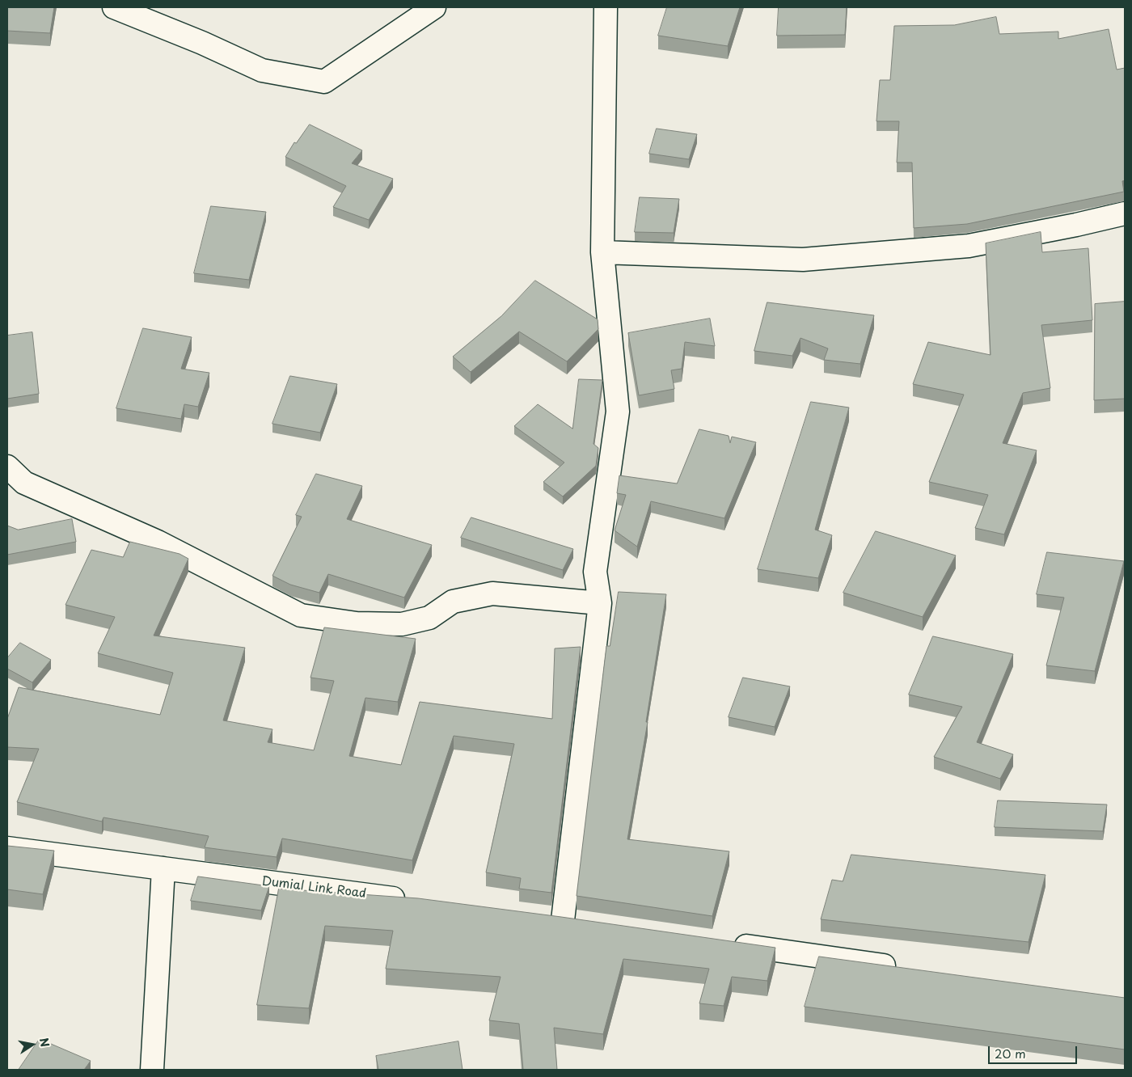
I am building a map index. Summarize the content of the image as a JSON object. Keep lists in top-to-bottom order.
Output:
{
  "streets": {
    "street": ["Dumial Link Road"]
  },
  "scale_bar": "20 m",
  "north": "right"
}
